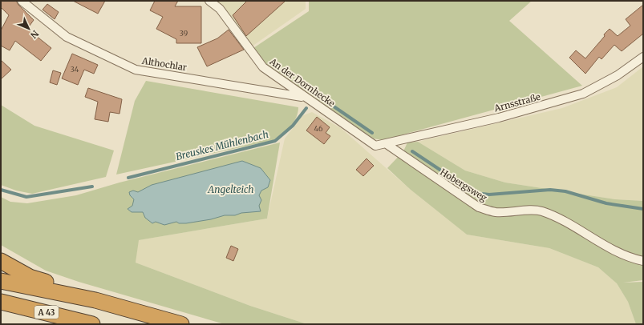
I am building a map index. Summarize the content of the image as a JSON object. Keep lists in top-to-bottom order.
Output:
{
  "streets": {
    "highway": ["A 43"],
    "street": [
      "Althochlar",
      "An der Dornhecke",
      "Arnsstraße",
      "Hobergsweg"
    ]
  },
  "crossings": [
    ["Althochlar", "An der Dornhecke"],
    ["An der Dornhecke", "Arnsstraße"],
    ["An der Dornhecke", "Hobergsweg"],
    ["Arnsstraße", "Hobergsweg"]
  ],
  "water": ["Breuskes Mühlenbach", "Angelteich"],
  "house_numbers": ["39", "34", "46"],
  "north": "bottom right"
}
